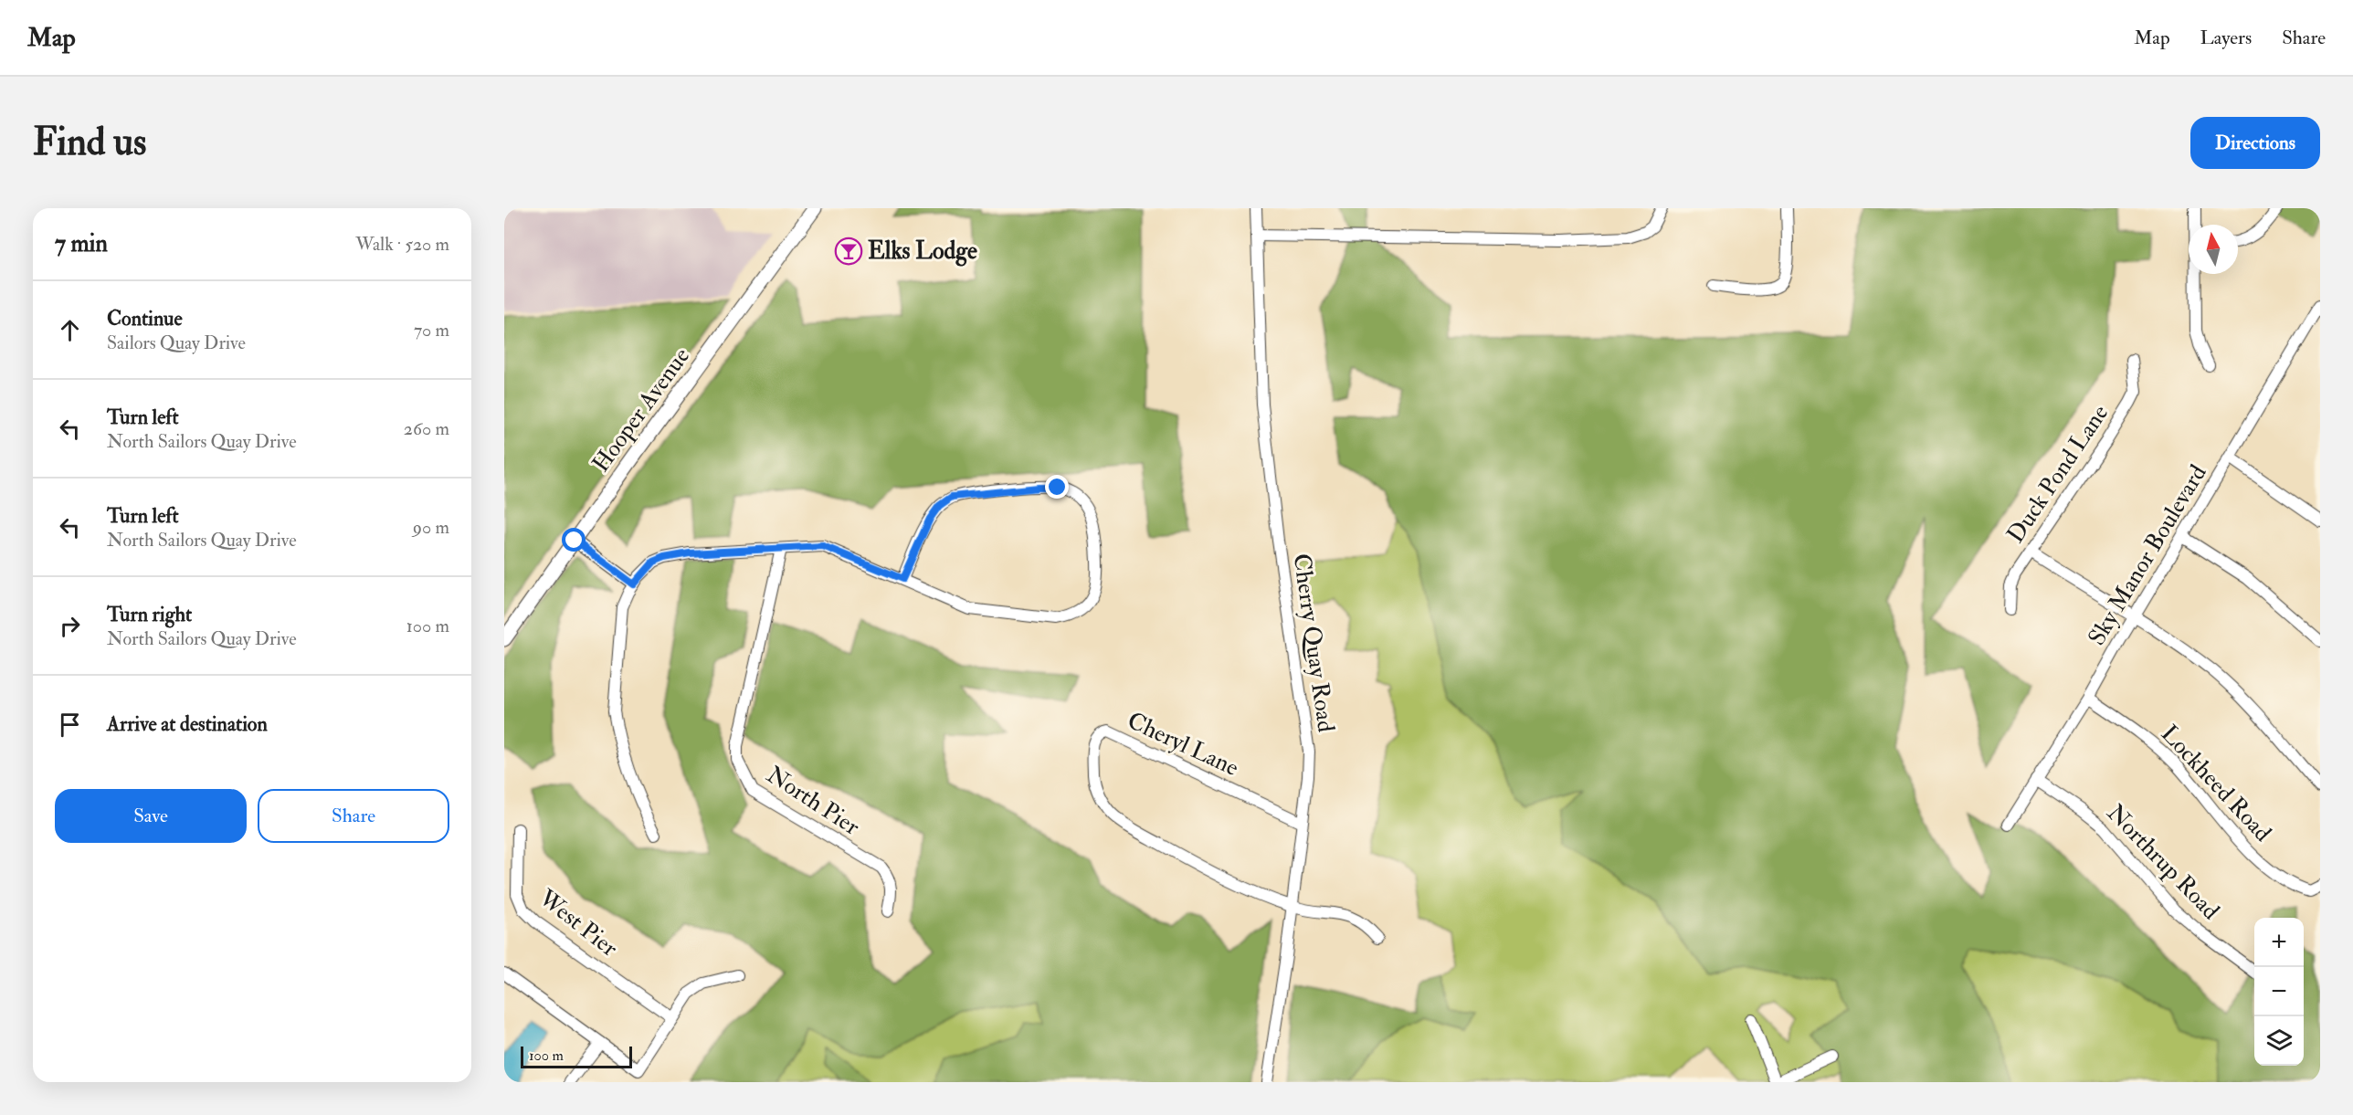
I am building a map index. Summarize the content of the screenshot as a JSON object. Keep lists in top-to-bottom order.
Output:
{
  "streets": {
    "main road": ["Hooper Avenue"],
    "street": [
      "Duck Pond Lane",
      "Sky Manor Boulevard",
      "Cherry Quay Road",
      "Cheryl Lane",
      "Lockheed Road",
      "North Pier",
      "Northrup Road",
      "West Pier"
    ]
  },
  "crossings": [
    ["Sky Manor Boulevard", "Lockheed Road"],
    ["Sky Manor Boulevard", "Northrup Road"],
    ["Cherry Quay Road", "Cheryl Lane"]
  ],
  "places": {
    "bar": ["Elks Lodge"]
  },
  "scale_bar": "100 m",
  "north": "top",
  "page": {
    "header": "Map",
    "nav": ["Map", "Layers", "Share"],
    "buttons": [
      "Directions",
      ["Save", "Share"]
    ],
    "title": "Find us",
    "heading": ["7 min", "Walk · 520 m"],
    "list": [
      ["Continue", "Sailors Quay Drive", "70 m"],
      ["Turn left", "North Sailors Quay Drive", "260 m"],
      ["Turn left", "North Sailors Quay Drive", "90 m"],
      ["Turn right", "North Sailors Quay Drive", "100 m"],
      "Arrive at destination"
    ],
    "map_buttons": ["+", "−"],
    "scale": "100 m"
  }
}
